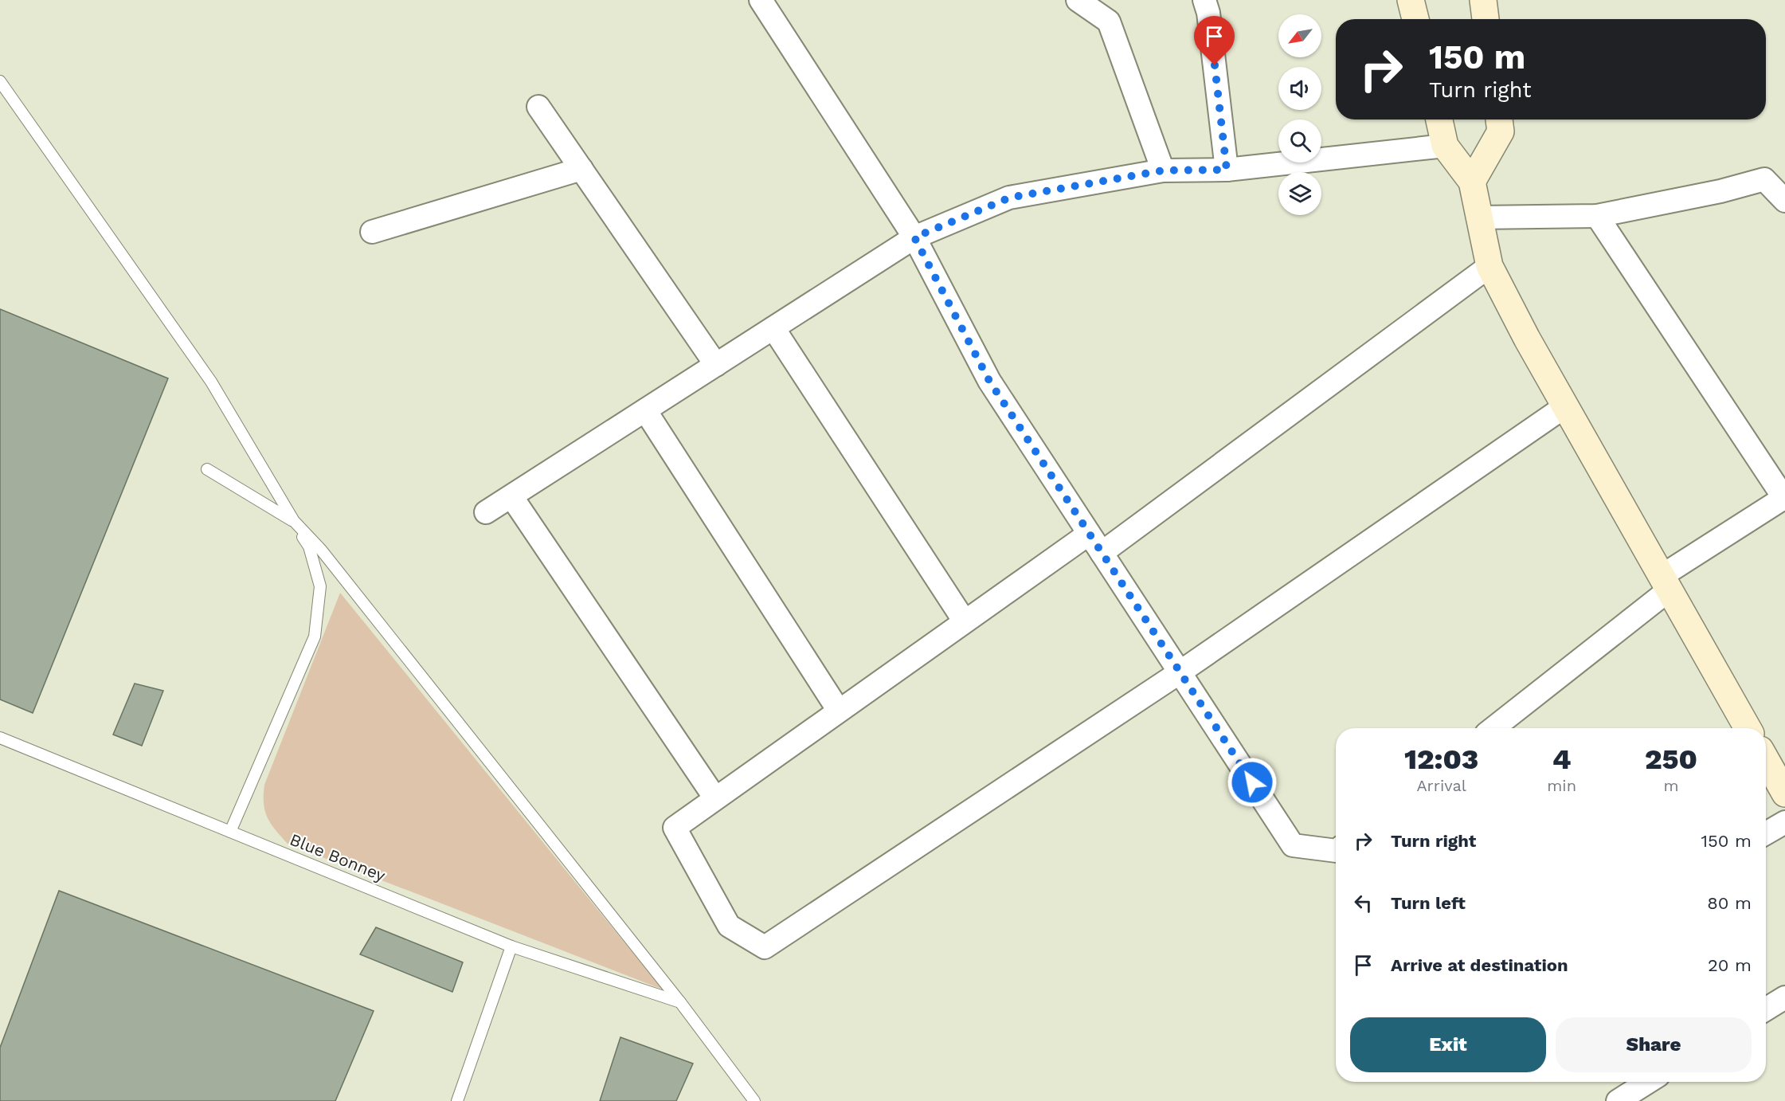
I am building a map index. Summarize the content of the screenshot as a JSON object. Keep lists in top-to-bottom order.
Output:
{
  "streets": {
    "lane": ["Blue Bonney"]
  },
  "north": "bottom left",
  "page": {
    "turn": ["150 m", "Turn right"],
    "eta": [
      "12:03",
      "Arrival",
      "4",
      "min",
      "250",
      "m"
    ],
    "list": [
      {
        "name": "Turn right",
        "value": "150 m"
      },
      {
        "name": "Turn left",
        "value": "80 m"
      },
      {
        "name": "Arrive at destination",
        "value": "20 m"
      }
    ],
    "buttons": ["Exit", "Share"]
  }
}
